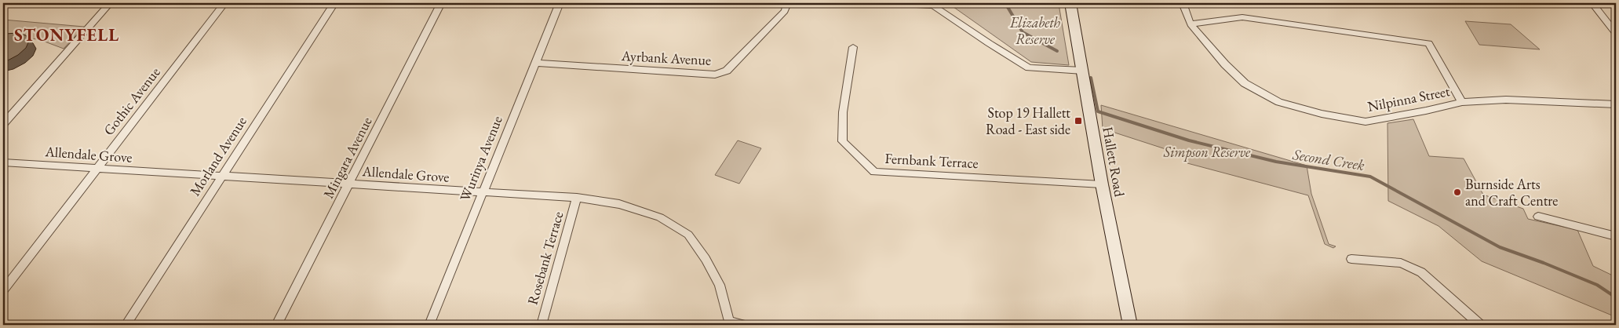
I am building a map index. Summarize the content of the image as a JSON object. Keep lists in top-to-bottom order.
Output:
{
  "streets": {
    "main road": ["Hallett Road"],
    "street": [
      "Ayrbank Avenue",
      "Nilpinna Street",
      "Gothic Avenue",
      "Allendale Grove",
      "Morland Avenue",
      "Mingara Avenue",
      "Wurinya Avenue",
      "Fernbank Terrace",
      "Rosebank Terrace"
    ]
  },
  "crossings": [
    ["Ayrbank Avenue", "Wurinya Avenue"],
    ["Gothic Avenue", "Allendale Grove"],
    ["Allendale Grove", "Morland Avenue"],
    ["Allendale Grove", "Mingara Avenue"],
    ["Allendale Grove", "Wurinya Avenue"],
    ["Allendale Grove", "Rosebank Terrace"],
    ["Fernbank Terrace", "Hallett Road"]
  ],
  "districts": ["STONYFELL"],
  "water": ["Second Creek"],
  "parks": ["Elizabeth Reserve", "Simpson Reserve"],
  "places": {
    "transit": ["Stop 19 Hallett Road - East side"],
    "other": ["Burnside Arts and Craft Centre"]
  }
}
